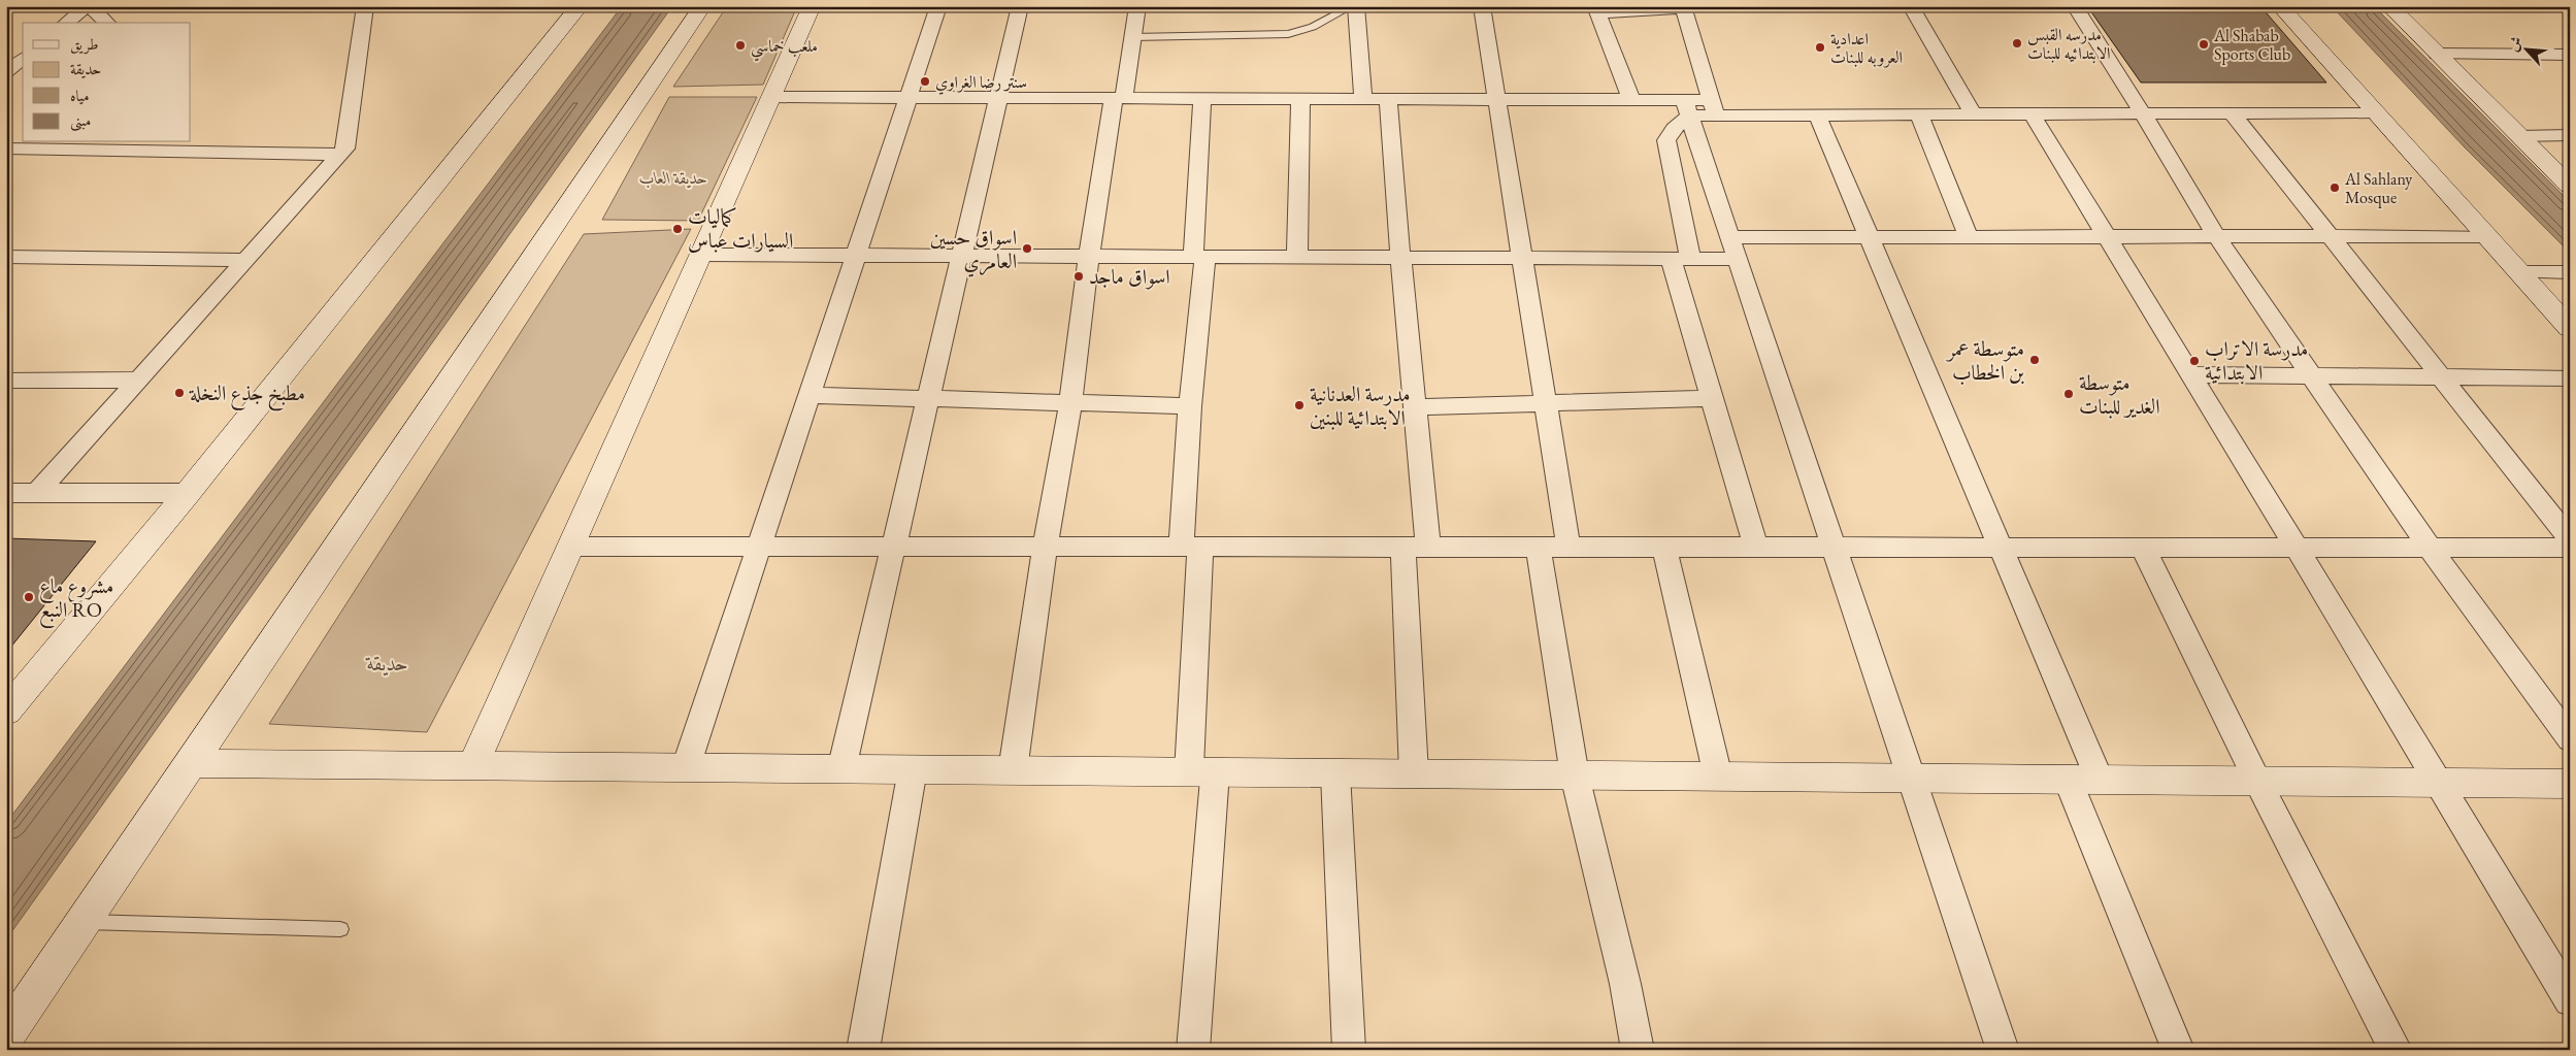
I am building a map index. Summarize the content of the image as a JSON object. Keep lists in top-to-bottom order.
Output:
{
  "parks": ["حديقة العاب", "حديقة"],
  "places": [
    "مدرسه القبس الابتدائيه للبنات",
    "Al Shabab Sports Club",
    "ملعب خماسي",
    "اعدادية العروبه للبنات",
    "سنتر رضا الغراوي",
    "Al Sahlany Mosque",
    "كماليات السيارات عباس",
    "اسواق حسين العامري",
    "اسواق ماجد",
    "متوسطة عمر بن الخطاب",
    "مدرسة الاتراب الابتدائية",
    "مطبخ جذع النخلة",
    "متوسطة الغدير للبنات",
    "مدرسة العدنانية الابتدائية للبنين",
    "مشروع ماع النبع RO"
  ],
  "legend": [
    "طريق",
    "حديقة",
    "مياه",
    "مبنى"
  ],
  "north": "top left"
}
